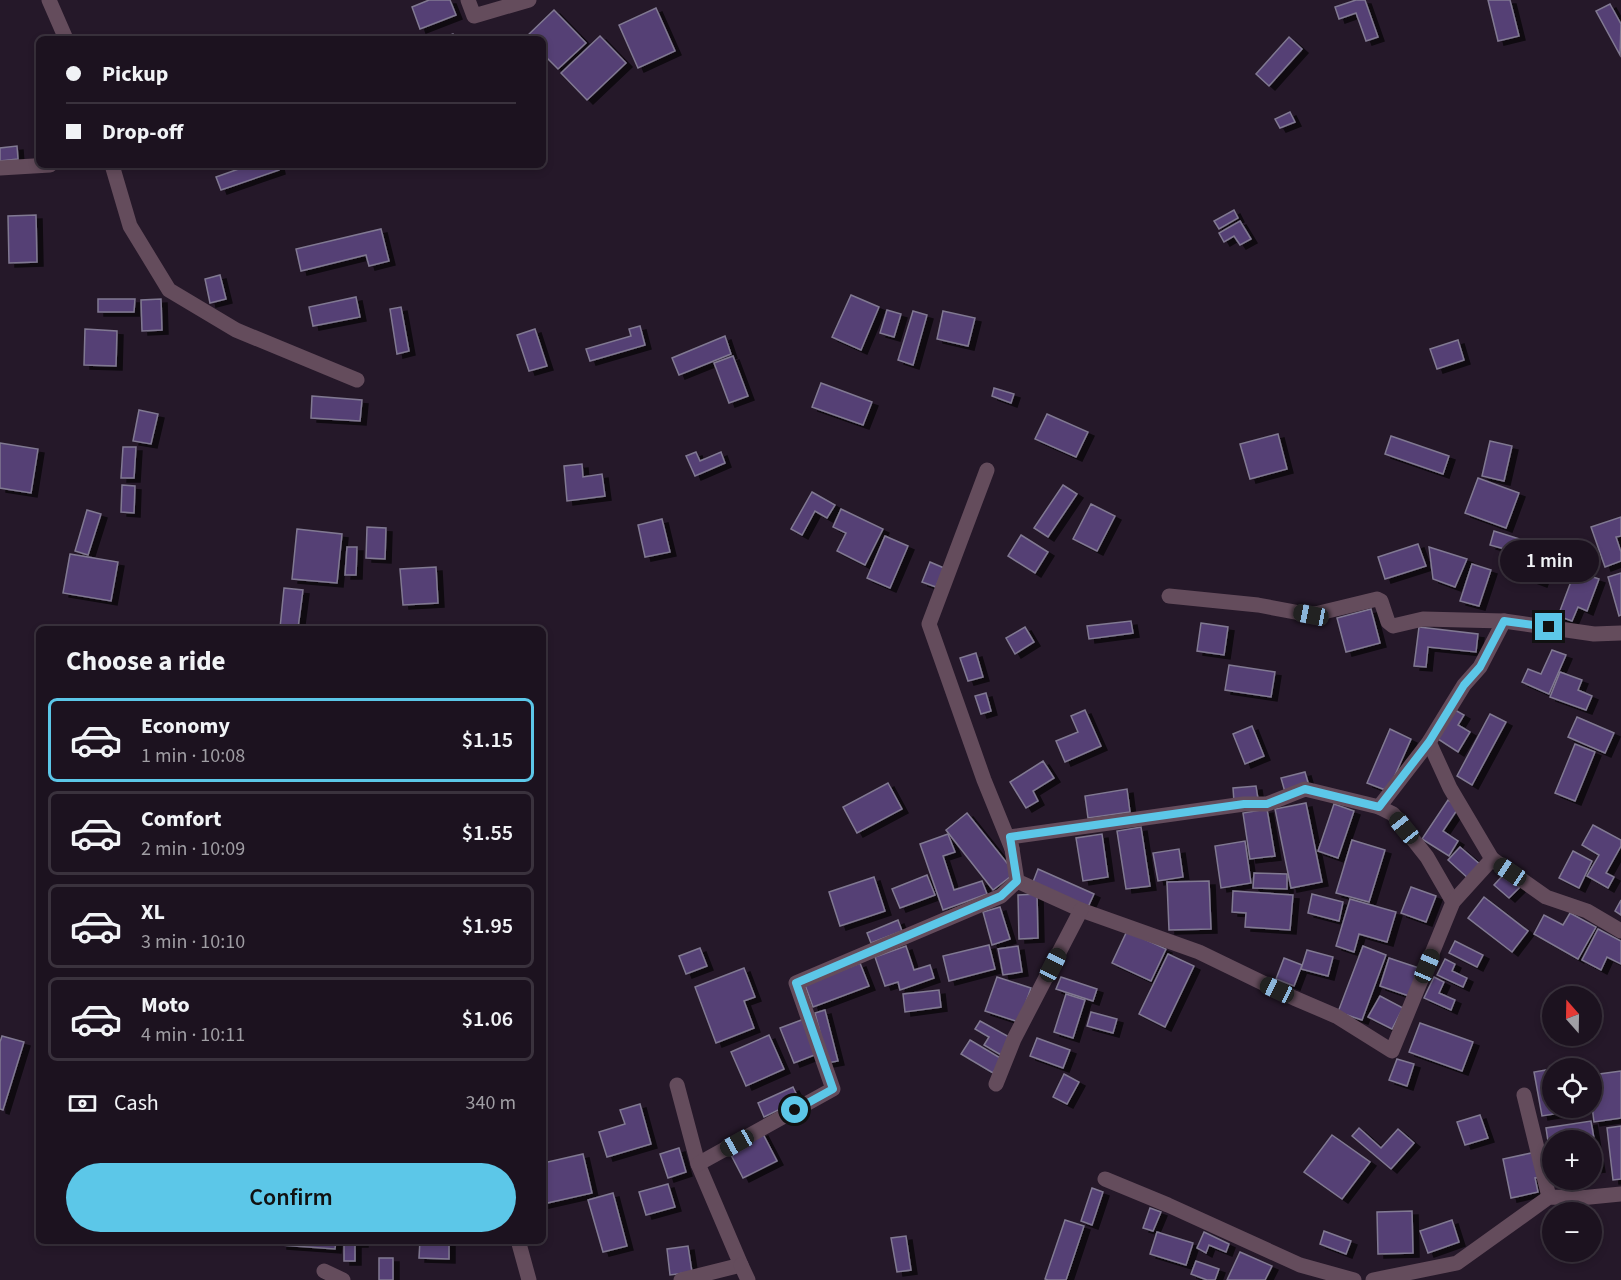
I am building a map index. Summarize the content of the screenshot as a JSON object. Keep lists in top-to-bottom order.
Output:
{
  "north": "top",
  "page": {
    "banner": ["Pickup", "Drop-off"],
    "bubble": "1 min",
    "heading": "Choose a ride",
    "list": [
      {
        "name": "Economy",
        "note": "1 min · 10:08",
        "value": "$1.15"
      },
      {
        "name": "Comfort",
        "note": "2 min · 10:09",
        "value": "$1.55"
      },
      {
        "name": "XL",
        "note": "3 min · 10:10",
        "value": "$1.95"
      },
      {
        "name": "Moto",
        "note": "4 min · 10:11",
        "value": "$1.06"
      }
    ],
    "map_buttons": ["+", "−"],
    "pay": ["Cash", "340 m"],
    "buttons": "Confirm"
  }
}
